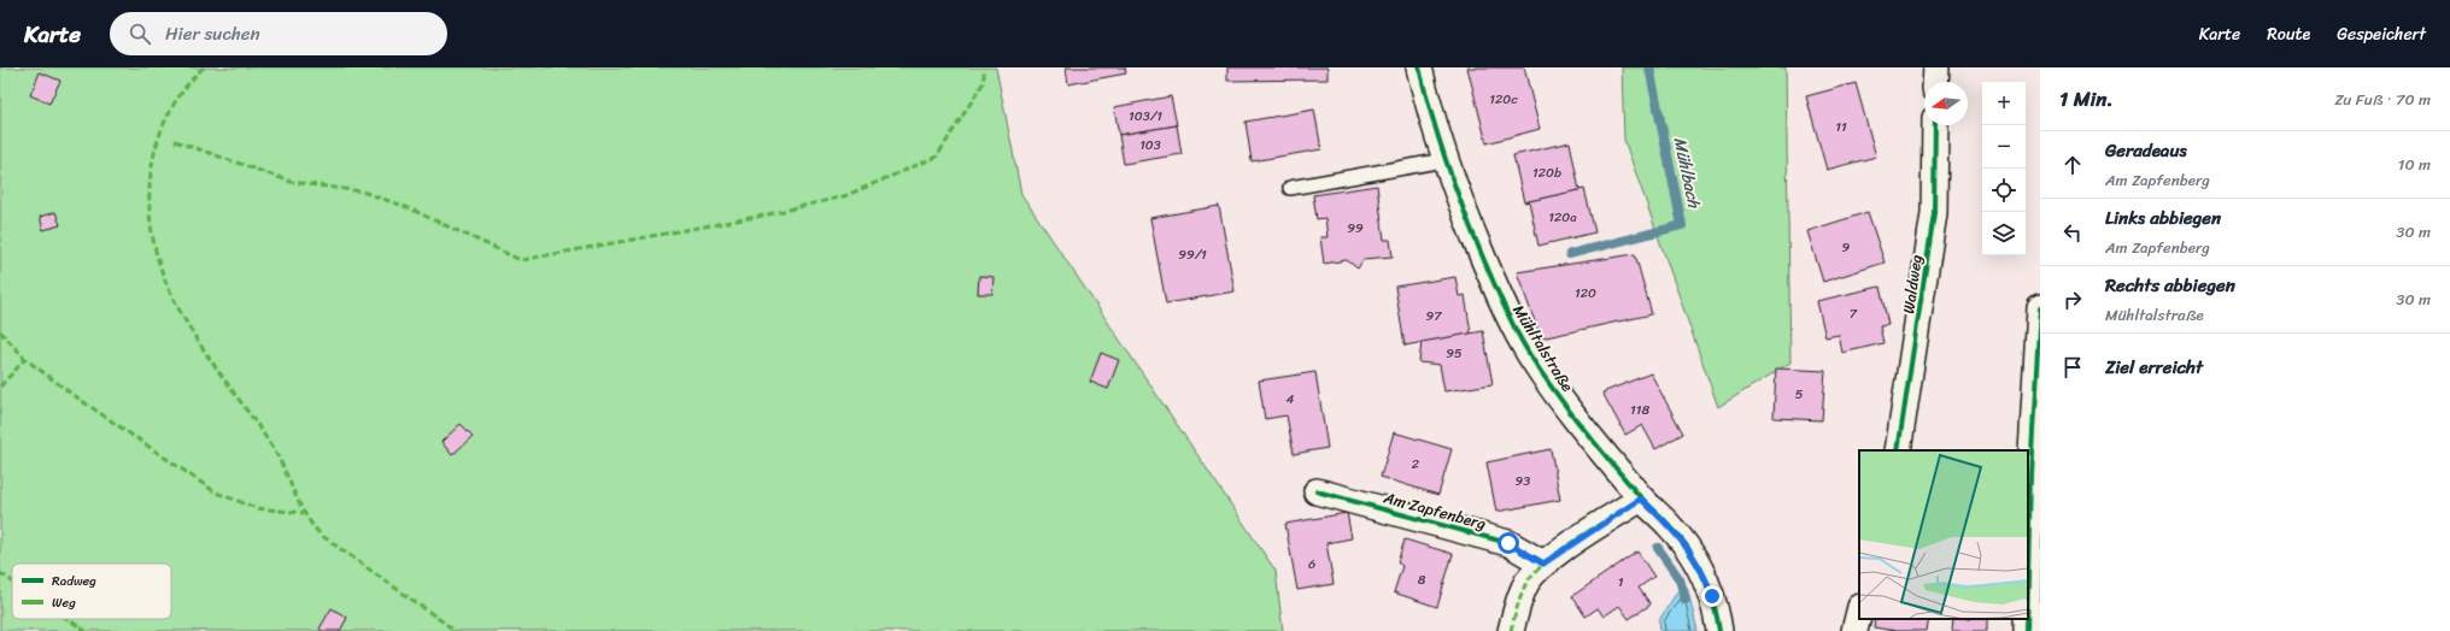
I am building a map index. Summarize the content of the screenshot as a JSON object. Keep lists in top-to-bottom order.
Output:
{
  "streets": {
    "street": ["Waldweg", "Mühltalstraße", "Am Zapfenberg"]
  },
  "water": ["Mühlbach"],
  "house_numbers": [
    "120c",
    "103/1",
    "11",
    "103",
    "120b",
    "120a",
    "99",
    "9",
    "99/1",
    "120",
    "7",
    "97",
    "95",
    "5",
    "4",
    "118",
    "2",
    "93",
    "6",
    "8",
    "1"
  ],
  "legend": ["Radweg", "Weg"],
  "north": "left",
  "page": {
    "header": "Karte",
    "search": "Hier suchen",
    "nav": ["Karte", "Route", "Gespeichert"],
    "heading": ["1 Min.", "Zu Fuß · 70 m"],
    "map_buttons": ["+", "−"],
    "list": [
      ["Geradeaus", "Am Zapfenberg", "10 m"],
      ["Links abbiegen", "Am Zapfenberg", "30 m"],
      ["Rechts abbiegen", "Mühltalstraße", "30 m"],
      "Ziel erreicht"
    ]
  }
}
